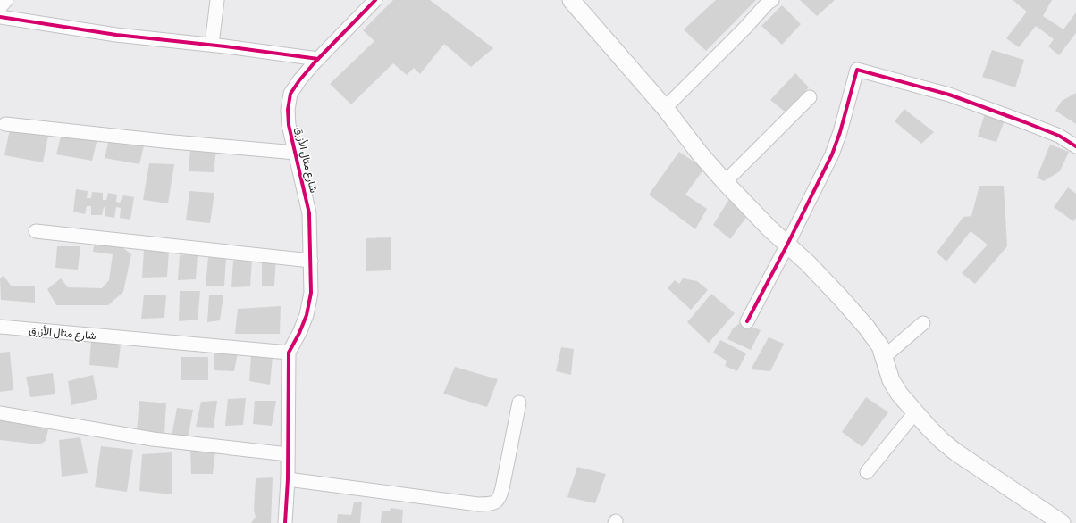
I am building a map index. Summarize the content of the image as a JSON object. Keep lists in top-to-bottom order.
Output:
{
  "streets": {
    "street": ["شارع متال الأزرق"]
  }
}
